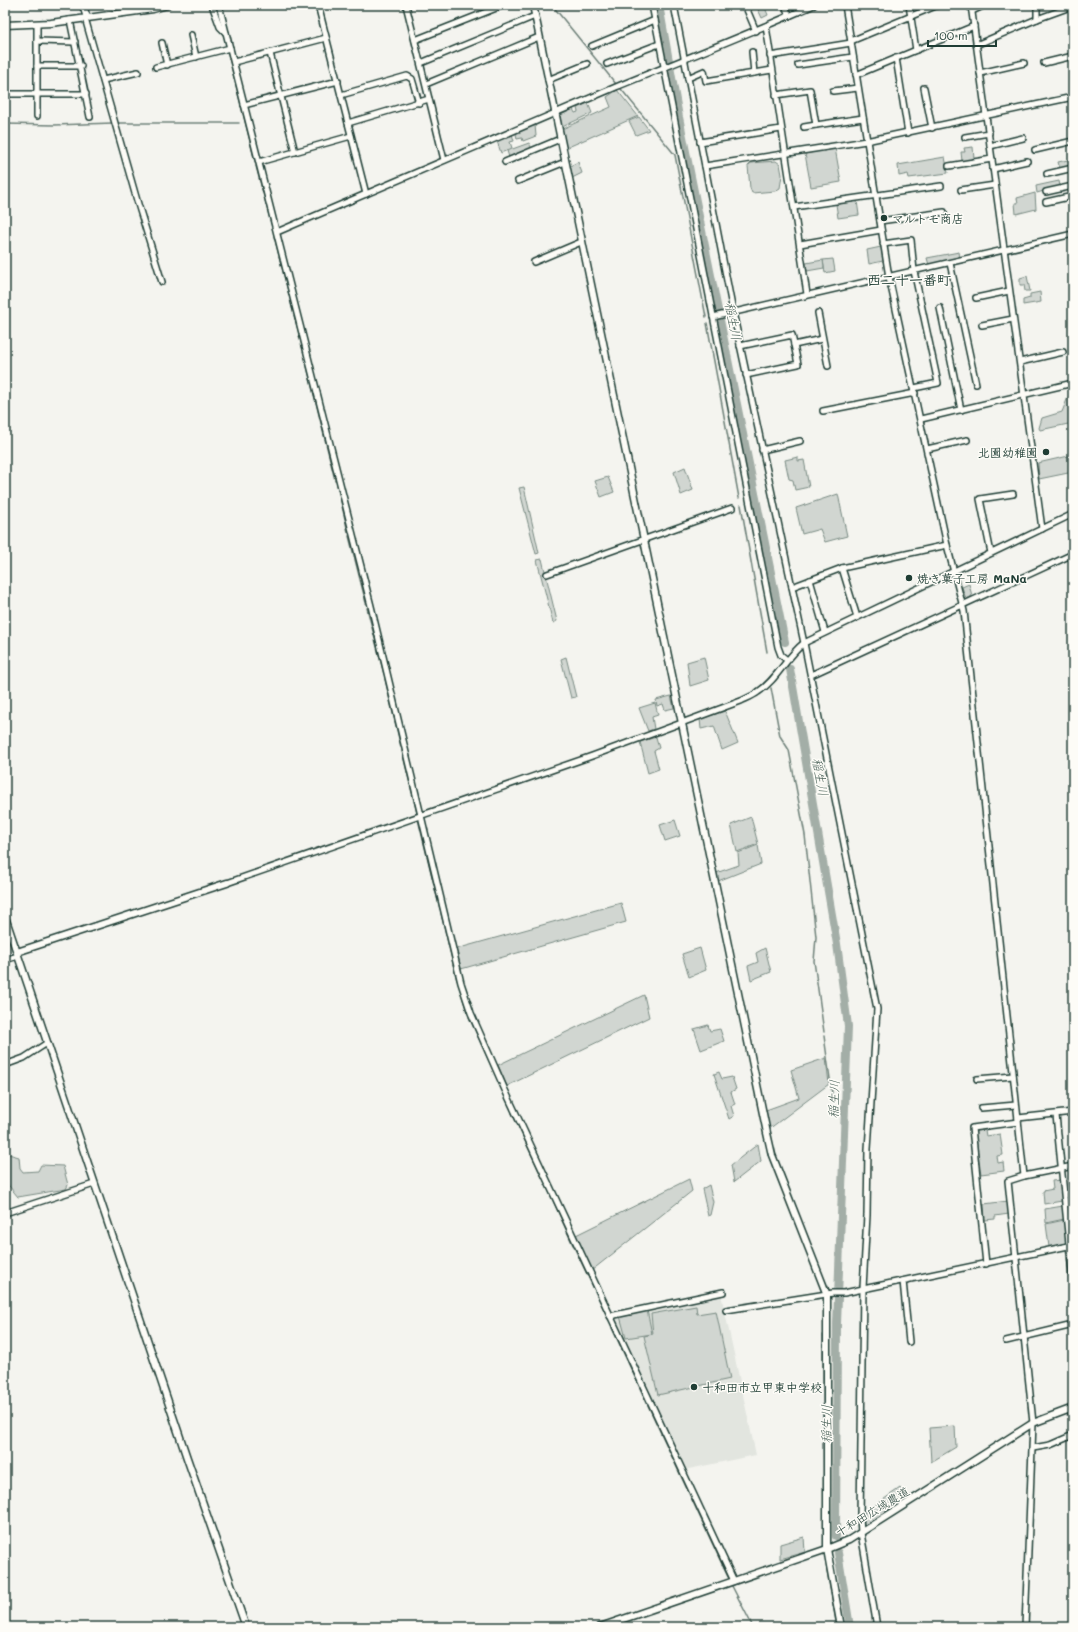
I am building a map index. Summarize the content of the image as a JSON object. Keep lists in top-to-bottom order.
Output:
{
  "streets": {
    "street": ["十和田広域農道"]
  },
  "districts": ["西二十一番町"],
  "water": ["稲生川"],
  "places": [
    "マルトモ商店",
    "北園幼稚園",
    "焼き菓子工房 MaNa",
    "十和田市立甲東中学校"
  ],
  "scale_bar": "100 m"
}
